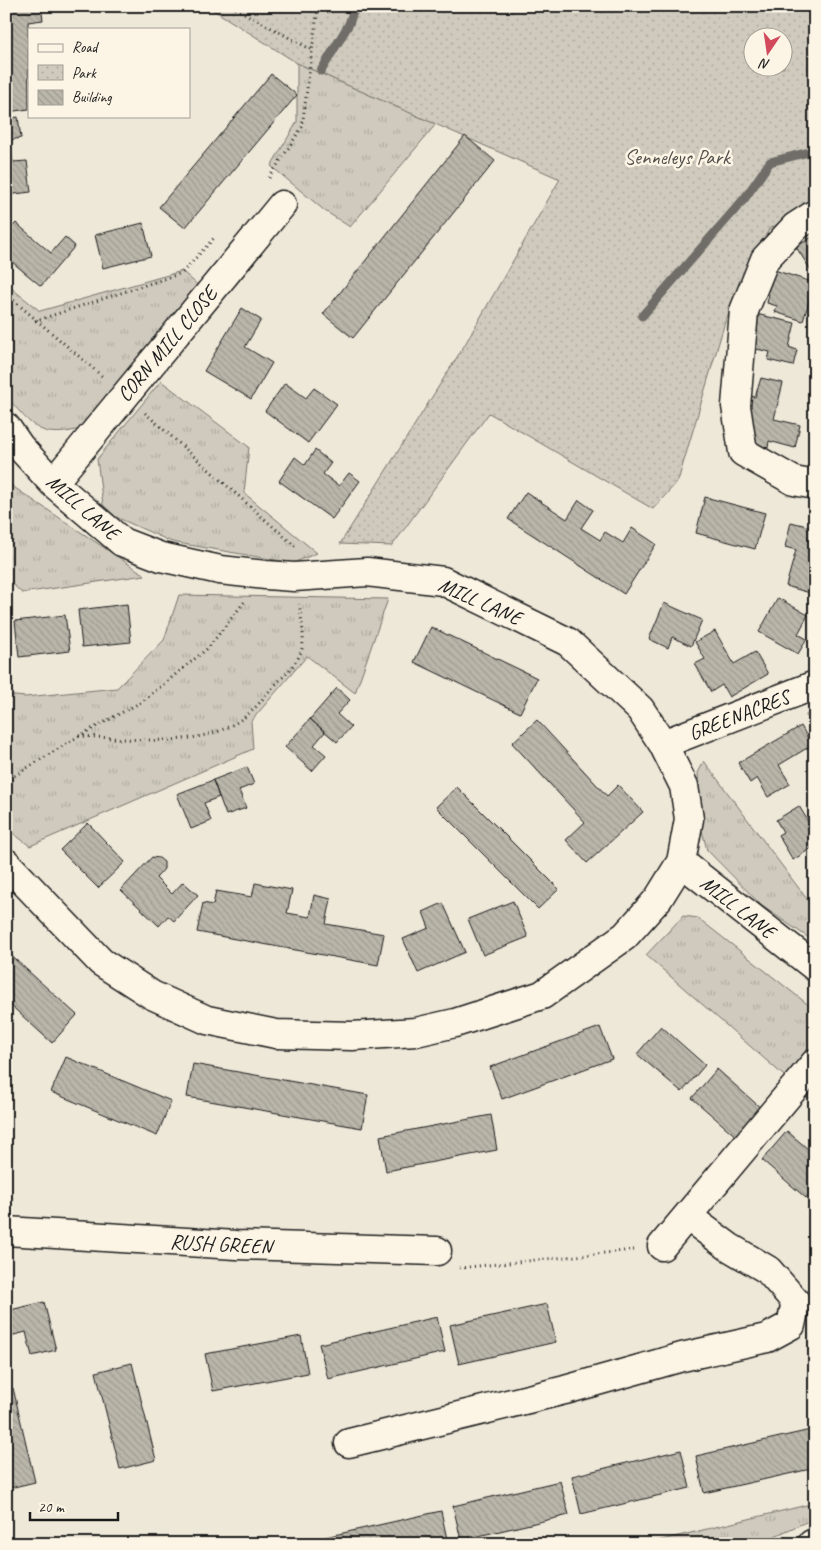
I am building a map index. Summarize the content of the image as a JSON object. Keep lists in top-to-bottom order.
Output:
{
  "streets": {
    "street": [
      "CORN MILL CLOSE",
      "MILL LANE",
      "GREENACRES",
      "RUSH GREEN"
    ]
  },
  "crossings": [
    ["CORN MILL CLOSE", "MILL LANE"],
    ["MILL LANE", "GREENACRES"]
  ],
  "parks": ["Senneleys Park"],
  "legend": ["Road", "Park", "Building"],
  "scale_bar": "20 m",
  "north": "bottom"
}
